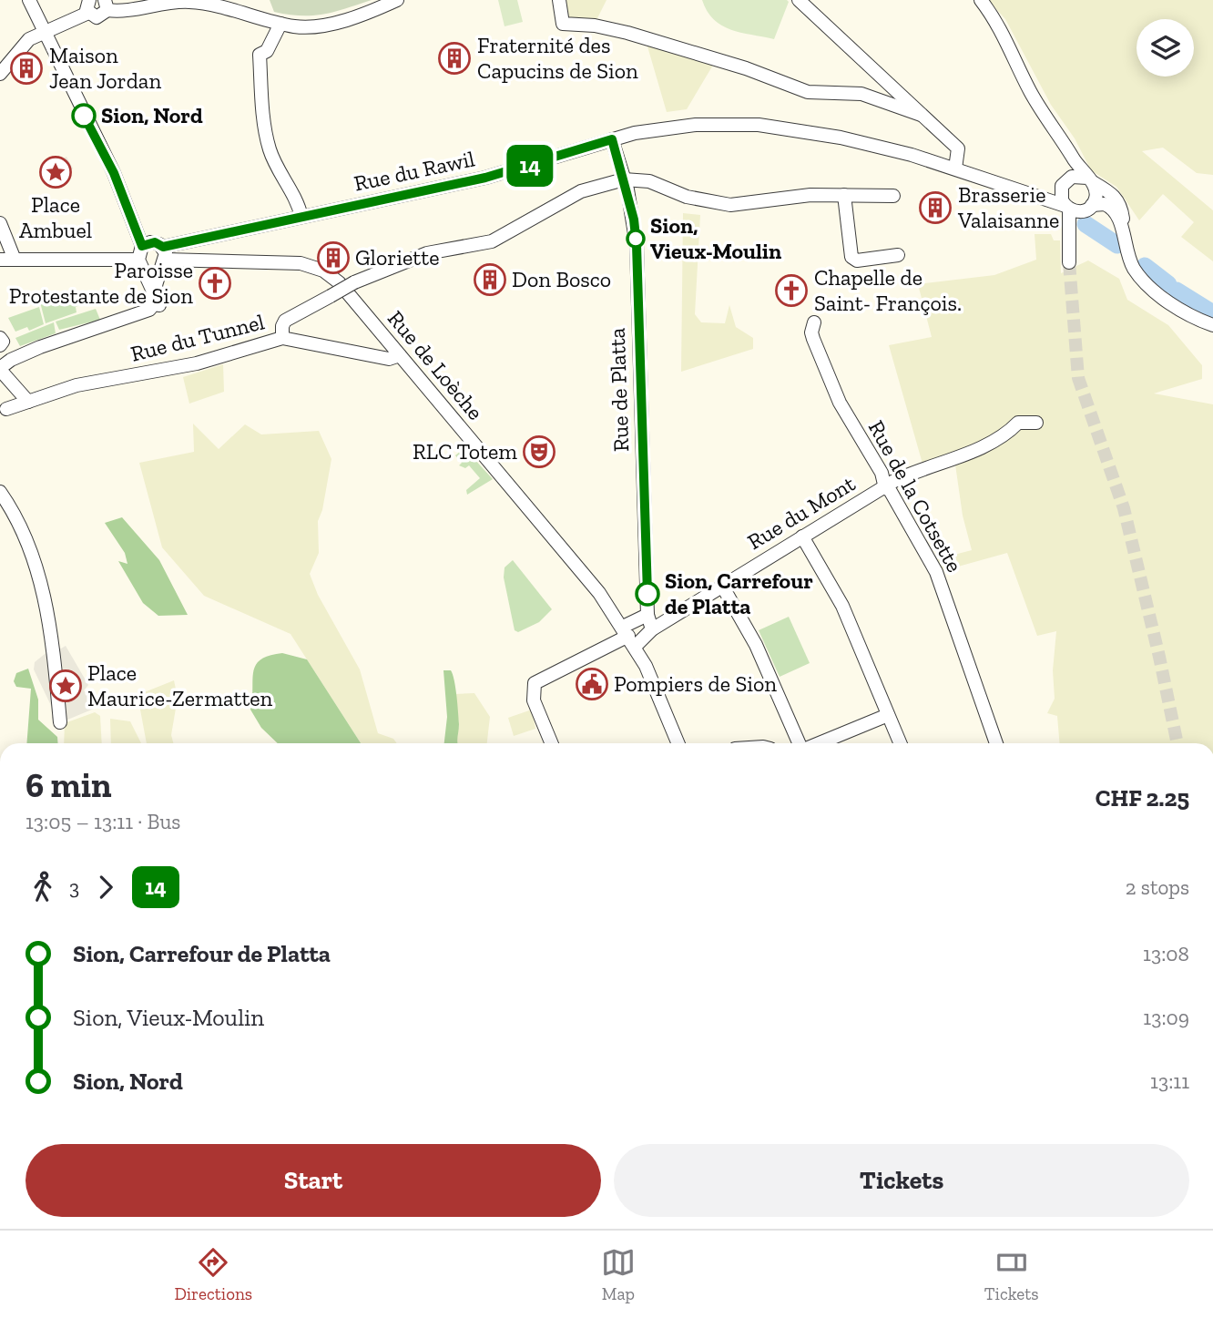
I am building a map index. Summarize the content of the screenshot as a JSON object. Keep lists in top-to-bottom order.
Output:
{
  "streets": {
    "street": [
      "Rue du Rawil",
      "Rue du Tunnel",
      "Rue de Loèche",
      "Rue de Platta",
      "Rue de la Cotsette",
      "Rue du Mont"
    ]
  },
  "crossings": [
    ["Rue du Rawil", "Rue de Loèche"],
    ["Rue du Rawil", "Rue de Platta"],
    ["Rue du Tunnel", "Rue de Loèche"],
    ["Rue de Loèche", "Rue du Mont"],
    ["Rue de Platta", "Rue du Mont"],
    ["Rue de la Cotsette", "Rue du Mont"]
  ],
  "places": {
    "building": [
      "Fraternité des Capucins de Sion",
      "Maison Jean Jordan",
      "Brasserie Valaisanne",
      "Gloriette",
      "Don Bosco"
    ],
    "other": ["Sion, Nord", "Sion, Vieux-Moulin", "Sion, Carrefour de Platta"],
    "place": ["Place Ambuel", "Place Maurice-Zermatten"],
    "church": ["Paroisse Protestante de Sion", "Chapelle de Saint- François."],
    "theatre": ["RLC Totem"],
    "public building": ["Pompiers de Sion"]
  },
  "lines": ["bus line 14"],
  "page": {
    "on_map": "14",
    "heading": ["6 min", "13:05 – 13:11 · Bus", "CHF 2.25"],
    "legs": ["3", "14", "2 stops"],
    "list": [
      {
        "name": "Sion, Carrefour de Platta",
        "value": "13:08"
      },
      {
        "name": "Sion, Vieux-Moulin",
        "value": "13:09"
      },
      {
        "name": "Sion, Nord",
        "value": "13:11"
      }
    ],
    "buttons": ["Start", "Tickets"],
    "tabs": ["Directions", "Map", "Tickets"]
  }
}
